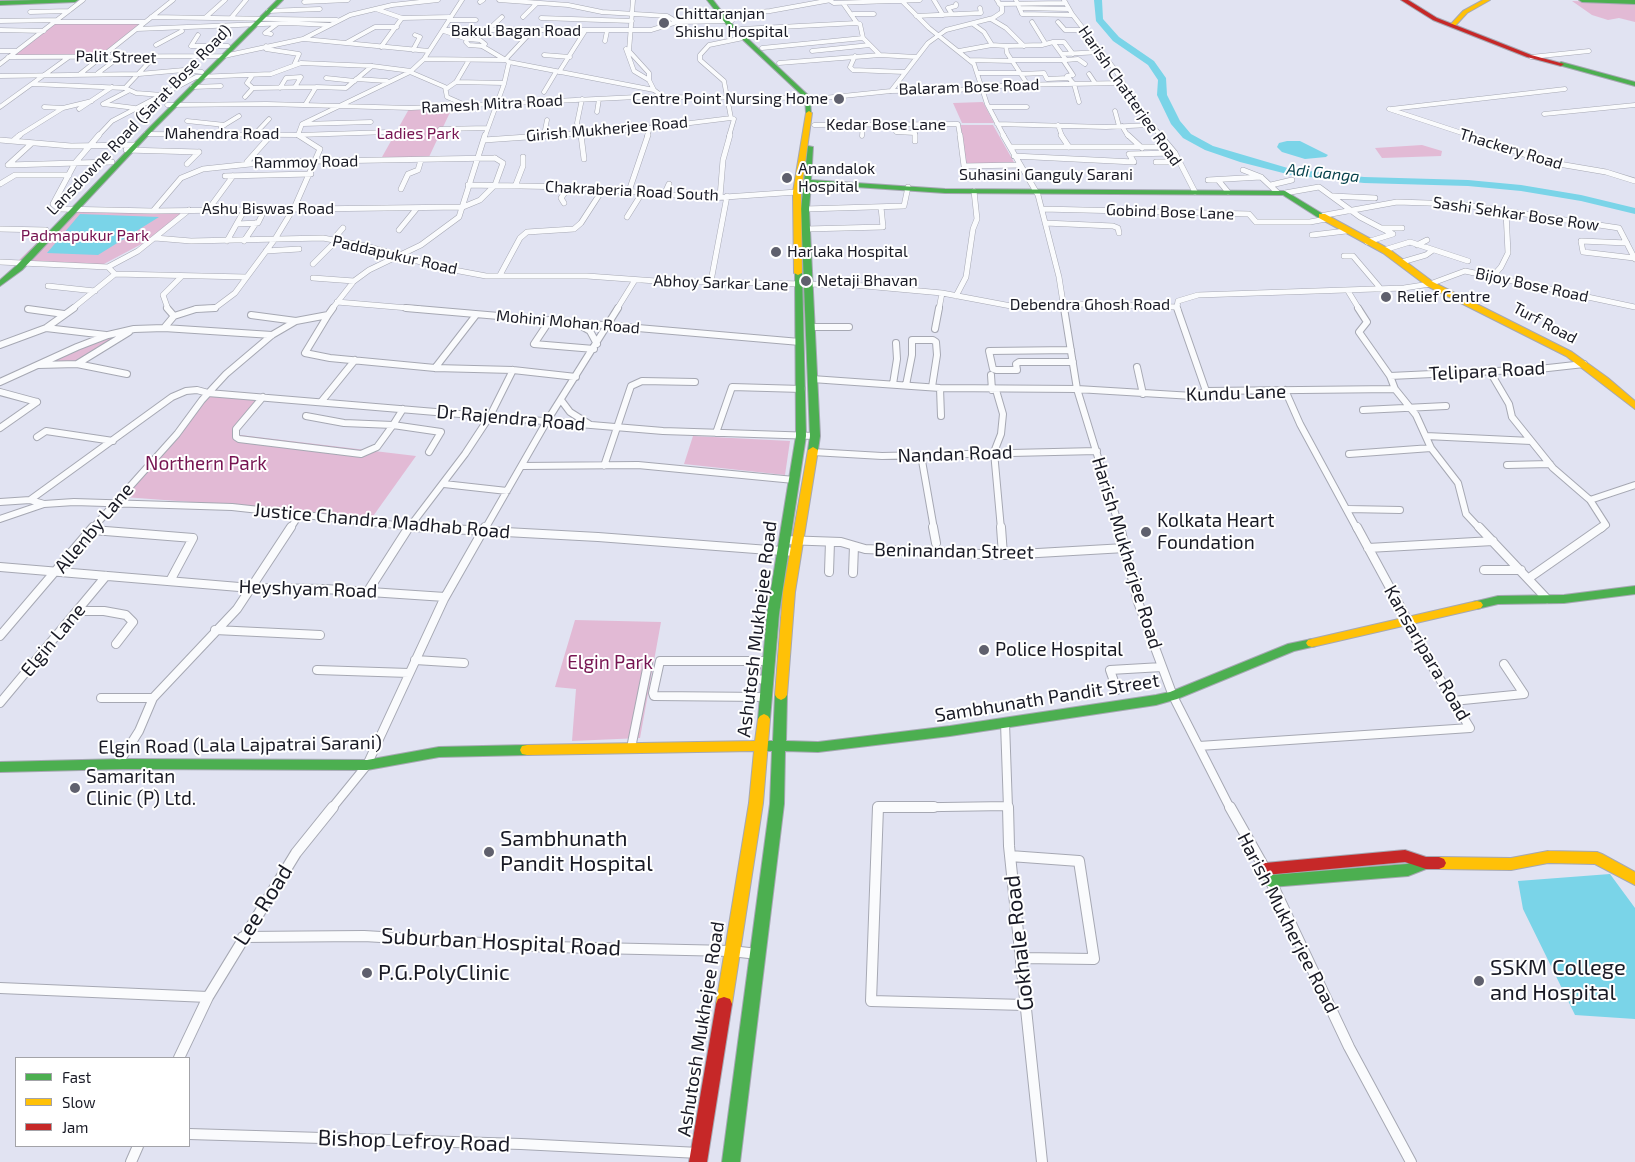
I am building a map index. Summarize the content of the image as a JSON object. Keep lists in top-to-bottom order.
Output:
{
  "streets": {
    "main road": [
      "Lansdowne Road (Sarat Bose Road)",
      "Suhasini Ganguly Sarani",
      "Turf Road",
      "Ashutosh Mukhejee Road",
      "Sambhunath Pandit Street",
      "Elgin Road (Lala Lajpatrai Sarani)"
    ],
    "street": [
      "Bakul Bagan Road",
      "Palit Street",
      "Balaram Bose Road",
      "Harish Chatterjee Road",
      "Ramesh Mitra Road",
      "Kedar Bose Lane",
      "Girish Mukherjee Road",
      "Mahendra Road",
      "Thackery Road",
      "Rammoy Road",
      "Chakraberia Road South",
      "Ashu Biswas Road",
      "Gobind Bose Lane",
      "Sashi Sehkar Bose Row",
      "Paddapukur Road",
      "Abhoy Sarkar Lane",
      "Bijoy Bose Road",
      "Debendra Ghosh Road",
      "Mohini Mohan Road",
      "Telipara Road",
      "Kundu Lane",
      "Dr Rajendra Road",
      "Nandan Road",
      "Justice Chandra Madhab Road",
      "Allenby Lane",
      "Beninandan Street",
      "Harish Mukherjee Road",
      "Heyshyam Road",
      "Elgin Lane",
      "Kansaripara Road",
      "Lee Road",
      "Suburban Hospital Road",
      "Gokhale Road",
      "Bishop Lefroy Road"
    ]
  },
  "crossings": [
    ["Bakul Bagan Road", "Ramesh Mitra Road"],
    ["Palit Street", "Lansdowne Road (Sarat Bose Road)"],
    ["Balaram Bose Road", "Harish Chatterjee Road"],
    ["Balaram Bose Road", "Ramesh Mitra Road"],
    ["Balaram Bose Road", "Harish Mukherjee Road"],
    ["Balaram Bose Road", "Ashutosh Mukhejee Road"],
    ["Harish Chatterjee Road", "Suhasini Ganguly Sarani"],
    ["Ramesh Mitra Road", "Lansdowne Road (Sarat Bose Road)"],
    ["Ramesh Mitra Road", "Ashutosh Mukhejee Road"],
    ["Lansdowne Road (Sarat Bose Road)", "Mahendra Road"],
    ["Lansdowne Road (Sarat Bose Road)", "Ashu Biswas Road"],
    ["Kedar Bose Lane", "Harish Mukherjee Road"],
    ["Kedar Bose Lane", "Ashutosh Mukhejee Road"],
    ["Rammoy Road", "Chakraberia Road South"],
    ["Rammoy Road", "Ashu Biswas Road"],
    ["Suhasini Ganguly Sarani", "Chakraberia Road South"],
    ["Suhasini Ganguly Sarani", "Turf Road"],
    ["Suhasini Ganguly Sarani", "Harish Mukherjee Road"],
    ["Suhasini Ganguly Sarani", "Ashutosh Mukhejee Road"],
    ["Chakraberia Road South", "Ashutosh Mukhejee Road"],
    ["Gobind Bose Lane", "Sashi Sehkar Bose Row"],
    ["Gobind Bose Lane", "Turf Road"],
    ["Gobind Bose Lane", "Harish Mukherjee Road"],
    ["Sashi Sehkar Bose Row", "Turf Road"],
    ["Paddapukur Road", "Abhoy Sarkar Lane"],
    ["Paddapukur Road", "Lee Road"],
    ["Abhoy Sarkar Lane", "Debendra Ghosh Road"],
    ["Abhoy Sarkar Lane", "Ashutosh Mukhejee Road"],
    ["Abhoy Sarkar Lane", "Lee Road"],
    ["Bijoy Bose Road", "Debendra Ghosh Road"],
    ["Bijoy Bose Road", "Turf Road"],
    ["Debendra Ghosh Road", "Turf Road"],
    ["Debendra Ghosh Road", "Harish Mukherjee Road"],
    ["Debendra Ghosh Road", "Ashutosh Mukhejee Road"],
    ["Mohini Mohan Road", "Ashutosh Mukhejee Road"],
    ["Mohini Mohan Road", "Lee Road"],
    ["Turf Road", "Telipara Road"],
    ["Kundu Lane", "Harish Mukherjee Road"],
    ["Kundu Lane", "Ashutosh Mukhejee Road"],
    ["Kundu Lane", "Kansaripara Road"],
    ["Dr Rajendra Road", "Justice Chandra Madhab Road"],
    ["Dr Rajendra Road", "Allenby Lane"],
    ["Dr Rajendra Road", "Ashutosh Mukhejee Road"],
    ["Dr Rajendra Road", "Lee Road"],
    ["Nandan Road", "Harish Mukherjee Road"],
    ["Nandan Road", "Ashutosh Mukhejee Road"],
    ["Justice Chandra Madhab Road", "Allenby Lane"],
    ["Justice Chandra Madhab Road", "Beninandan Street"],
    ["Justice Chandra Madhab Road", "Ashutosh Mukhejee Road"],
    ["Justice Chandra Madhab Road", "Lee Road"],
    ["Allenby Lane", "Heyshyam Road"],
    ["Beninandan Street", "Harish Mukherjee Road"],
    ["Beninandan Street", "Ashutosh Mukhejee Road"],
    ["Harish Mukherjee Road", "Kansaripara Road"],
    ["Harish Mukherjee Road", "Sambhunath Pandit Street"],
    ["Heyshyam Road", "Elgin Lane"],
    ["Heyshyam Road", "Lee Road"],
    ["Ashutosh Mukhejee Road", "Sambhunath Pandit Street"],
    ["Ashutosh Mukhejee Road", "Elgin Road (Lala Lajpatrai Sarani)"],
    ["Ashutosh Mukhejee Road", "Suburban Hospital Road"],
    ["Ashutosh Mukhejee Road", "Bishop Lefroy Road"],
    ["Kansaripara Road", "Sambhunath Pandit Street"],
    ["Sambhunath Pandit Street", "Elgin Road (Lala Lajpatrai Sarani)"],
    ["Sambhunath Pandit Street", "Gokhale Road"],
    ["Elgin Road (Lala Lajpatrai Sarani)", "Lee Road"],
    ["Lee Road", "Suburban Hospital Road"]
  ],
  "water": ["Adi Ganga"],
  "parks": [
    "Ladies Park",
    "Padmapukur Park",
    "Northern Park",
    "Elgin Park"
  ],
  "places": [
    "Chittaranjan Shishu Hospital",
    "Centre Point Nursing Home",
    "Anandalok Hospital",
    "Harlaka Hospital",
    "Netaji Bhavan",
    "Relief Centre",
    "Kolkata Heart Foundation",
    "Police Hospital",
    "Samaritan Clinic (P) Ltd.",
    "Sambhunath Pandit Hospital",
    "P.G.PolyClinic",
    "SSKM College and Hospital"
  ],
  "legend": ["Fast", "Slow", "Jam"]
}
